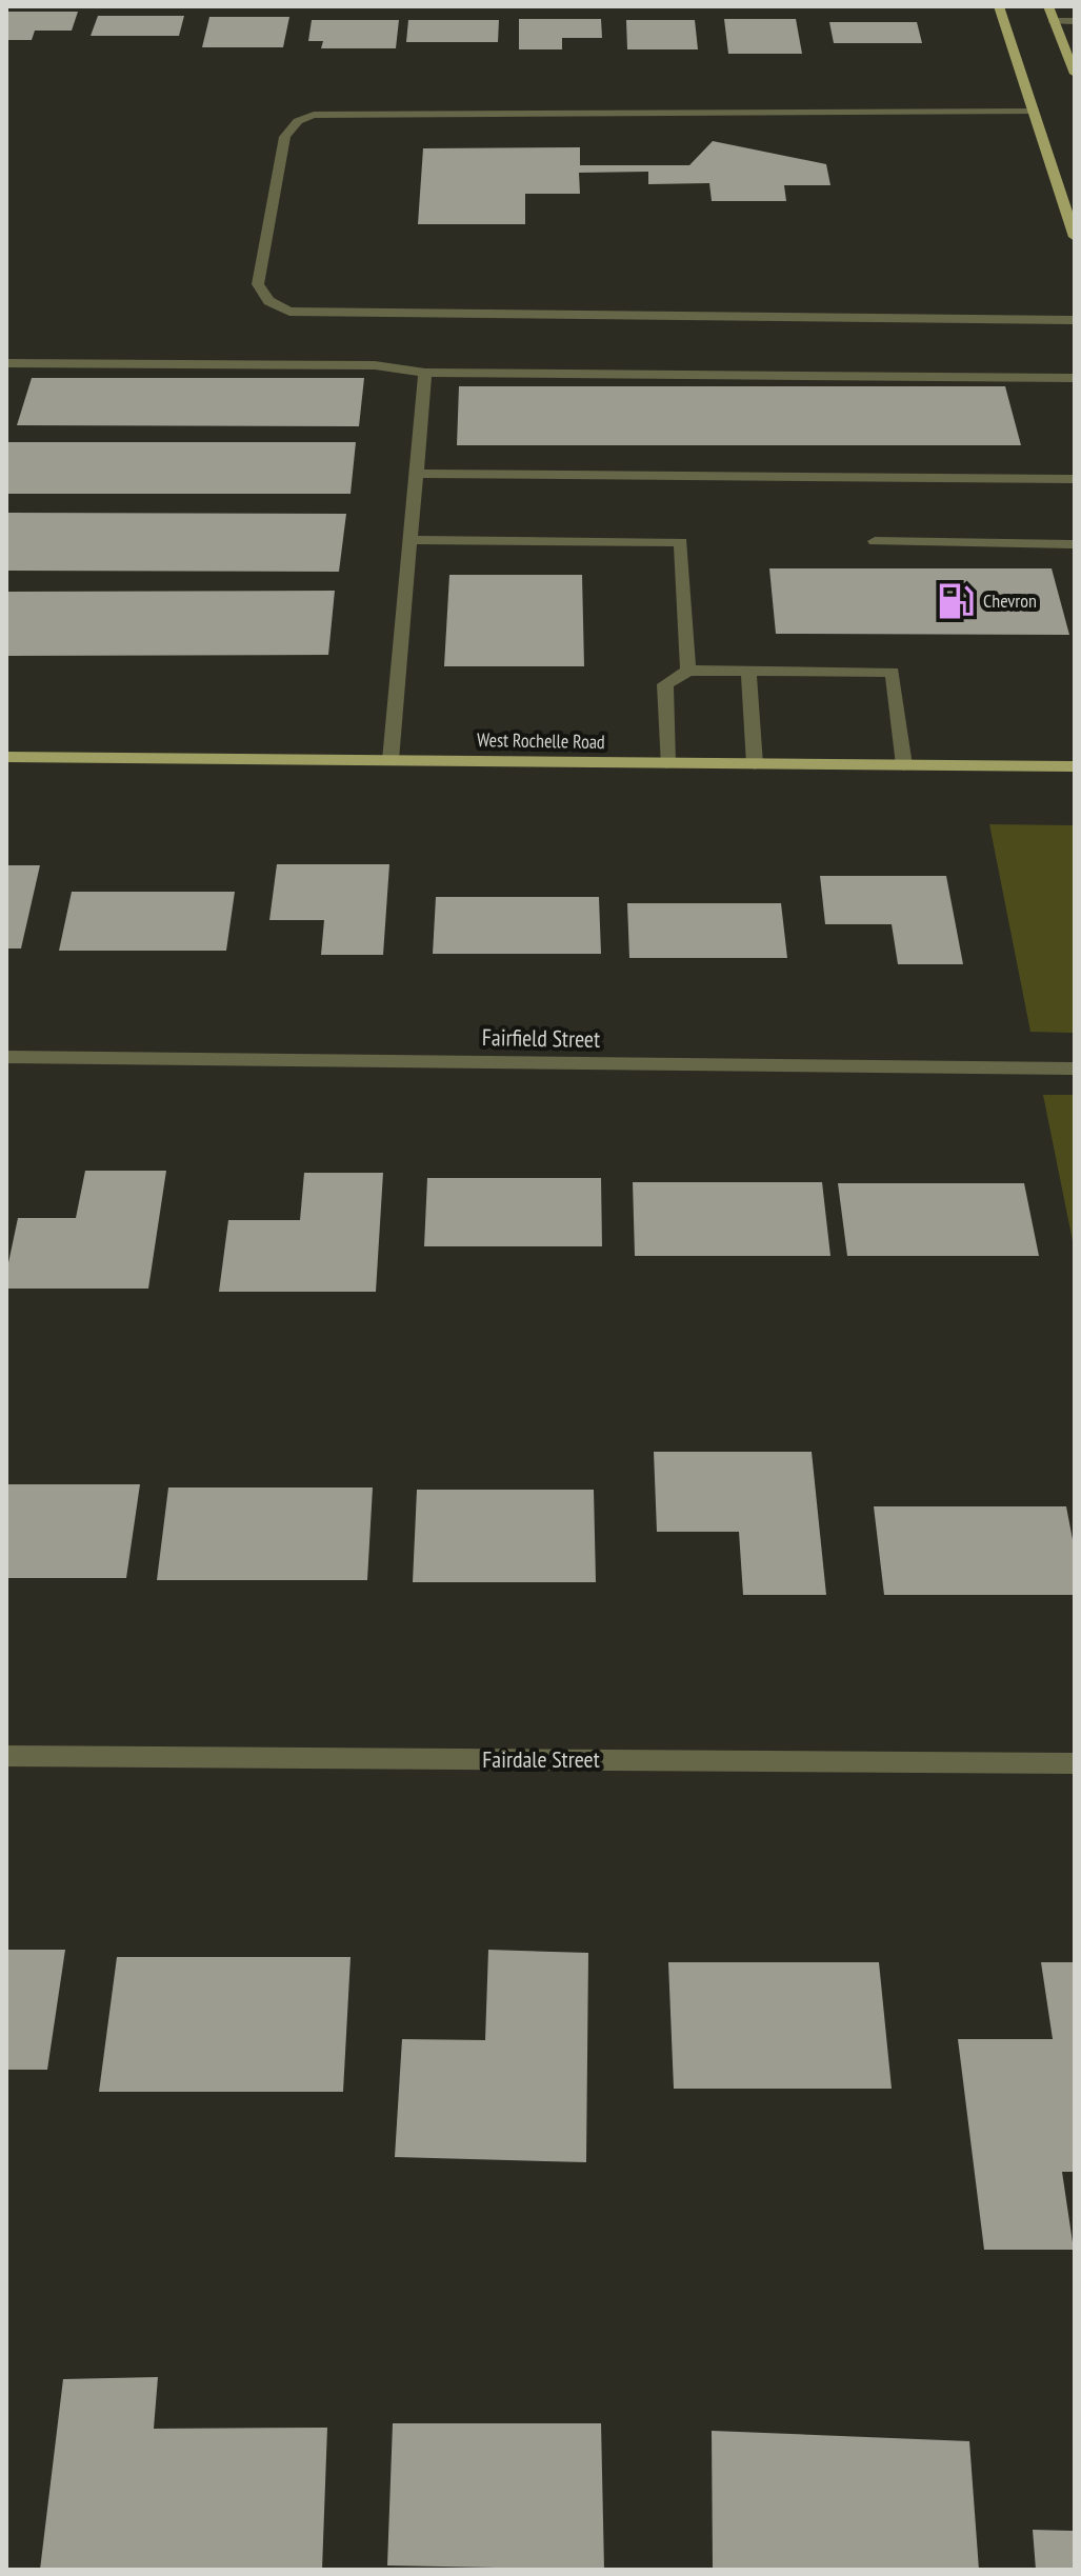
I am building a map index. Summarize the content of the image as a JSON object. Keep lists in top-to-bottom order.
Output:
{
  "streets": {
    "main road": ["West Rochelle Road"],
    "street": ["Fairfield Street", "Fairdale Street"]
  },
  "places": {
    "fuel station": ["Chevron"]
  }
}
